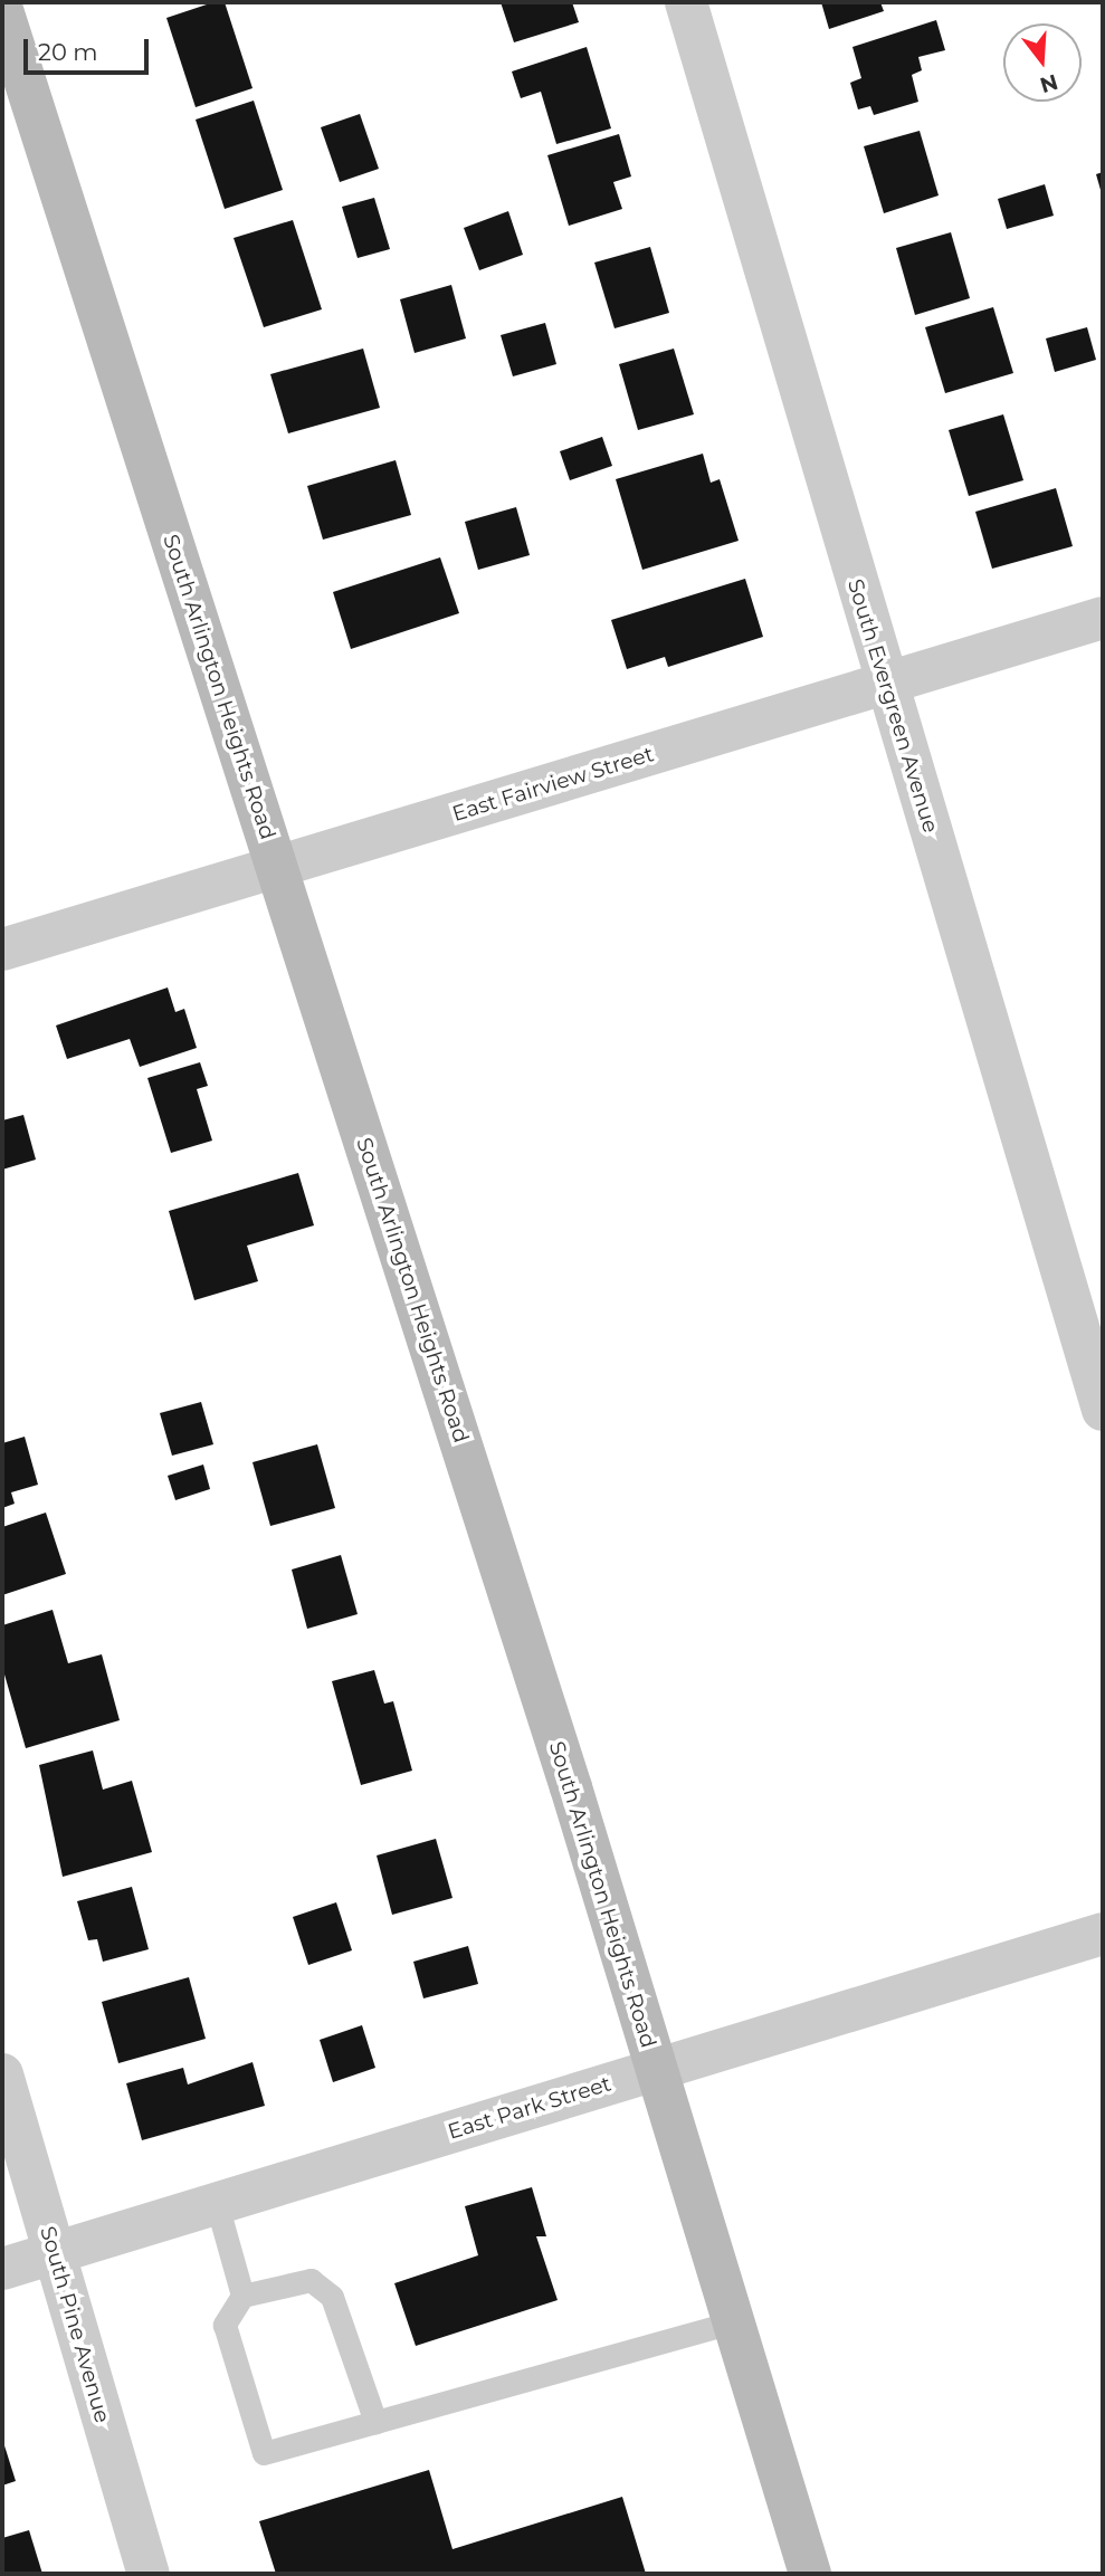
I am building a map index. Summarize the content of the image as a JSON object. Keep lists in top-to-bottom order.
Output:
{
  "streets": {
    "main road": ["South Arlington Heights Road"],
    "street": [
      "South Evergreen Avenue",
      "East Fairview Street",
      "East Park Street",
      "South Pine Avenue"
    ]
  },
  "crossings": [
    ["South Arlington Heights Road", "East Fairview Street"],
    ["South Arlington Heights Road", "East Park Street"],
    ["South Evergreen Avenue", "East Fairview Street"],
    ["East Park Street", "South Pine Avenue"]
  ],
  "scale_bar": "20 m",
  "north": "bottom"
}
